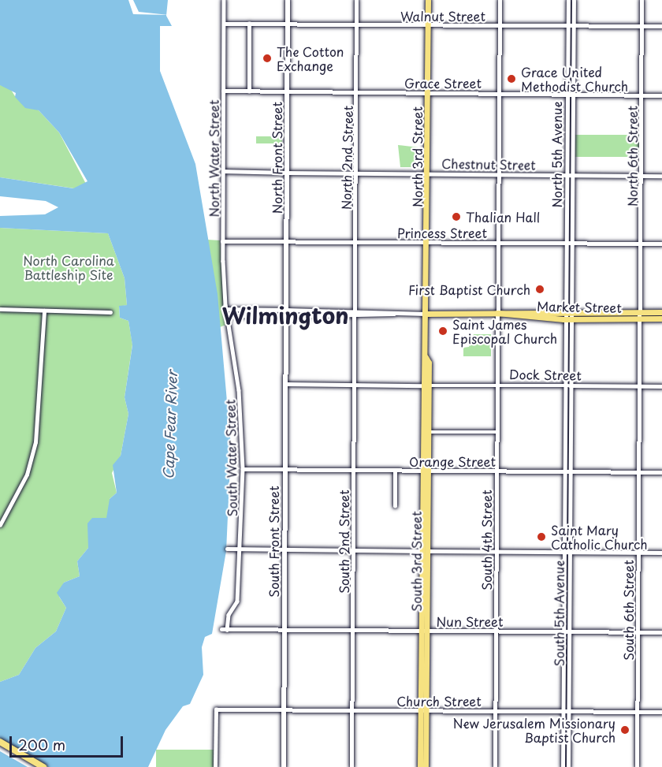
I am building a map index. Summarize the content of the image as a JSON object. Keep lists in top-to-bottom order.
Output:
{
  "streets": {
    "main road": [
      "North 3rd Street",
      "North Front Street",
      "Market Street",
      "South Front Street",
      "South 3rd Street"
    ],
    "street": [
      "Walnut Street",
      "Grace Street",
      "North 5th Avenue",
      "North 6th Street",
      "North 2nd Street",
      "North Water Street",
      "Chestnut Street",
      "Princess Street",
      "Dock Street",
      "South Water Street",
      "Orange Street",
      "South 4th Street",
      "South 2nd Street",
      "South 6th Street",
      "South 5th Avenue",
      "Nun Street",
      "Church Street"
    ]
  },
  "crossings": [
    ["Walnut Street", "North 5th Avenue"],
    ["Walnut Street", "North 6th Street"],
    ["Walnut Street", "North 3rd Street"],
    ["Walnut Street", "North Front Street"],
    ["Walnut Street", "North 2nd Street"],
    ["Walnut Street", "North Water Street"],
    ["Walnut Street", "South 4th Street"],
    ["Grace Street", "North 5th Avenue"],
    ["Grace Street", "North 6th Street"],
    ["Grace Street", "North 3rd Street"],
    ["Grace Street", "North Front Street"],
    ["Grace Street", "North 2nd Street"],
    ["Grace Street", "North Water Street"],
    ["Grace Street", "South 4th Street"],
    ["North 5th Avenue", "Chestnut Street"],
    ["North 5th Avenue", "Princess Street"],
    ["North 5th Avenue", "Market Street"],
    ["North 5th Avenue", "South 5th Avenue"],
    ["North 6th Street", "Chestnut Street"],
    ["North 6th Street", "Princess Street"],
    ["North 6th Street", "Market Street"],
    ["North 6th Street", "South 6th Street"],
    ["North 3rd Street", "Chestnut Street"],
    ["North 3rd Street", "Princess Street"],
    ["North 3rd Street", "Market Street"],
    ["North 3rd Street", "South 3rd Street"],
    ["North Front Street", "Chestnut Street"],
    ["North Front Street", "Princess Street"],
    ["North Front Street", "Market Street"],
    ["North Front Street", "South Front Street"],
    ["North 2nd Street", "Chestnut Street"],
    ["North 2nd Street", "Princess Street"],
    ["North 2nd Street", "Market Street"],
    ["North 2nd Street", "South 2nd Street"],
    ["North Water Street", "Princess Street"],
    ["North Water Street", "Market Street"],
    ["North Water Street", "South Water Street"],
    ["Chestnut Street", "South 4th Street"],
    ["Princess Street", "South 4th Street"],
    ["Market Street", "South Water Street"],
    ["Market Street", "South 4th Street"],
    ["Market Street", "South Front Street"],
    ["Market Street", "South 2nd Street"],
    ["Market Street", "South 3rd Street"],
    ["Market Street", "South 6th Street"],
    ["Market Street", "South 5th Avenue"],
    ["Dock Street", "South 4th Street"],
    ["Dock Street", "South Front Street"],
    ["Dock Street", "South 2nd Street"],
    ["Dock Street", "South 3rd Street"],
    ["Dock Street", "South 6th Street"],
    ["Dock Street", "South 5th Avenue"],
    ["South Water Street", "Orange Street"],
    ["South Water Street", "Nun Street"],
    ["Orange Street", "South 4th Street"],
    ["Orange Street", "South Front Street"],
    ["Orange Street", "South 2nd Street"],
    ["Orange Street", "South 3rd Street"],
    ["Orange Street", "South 6th Street"],
    ["Orange Street", "South 5th Avenue"],
    ["South 4th Street", "Nun Street"],
    ["South 4th Street", "Church Street"],
    ["South Front Street", "Nun Street"],
    ["South Front Street", "Church Street"],
    ["South 2nd Street", "Nun Street"],
    ["South 2nd Street", "Church Street"],
    ["South 3rd Street", "Nun Street"],
    ["South 3rd Street", "Church Street"],
    ["South 6th Street", "Nun Street"],
    ["South 6th Street", "Church Street"],
    ["South 5th Avenue", "Nun Street"],
    ["South 5th Avenue", "Church Street"]
  ],
  "districts": ["Wilmington"],
  "water": ["Cape Fear River"],
  "parks": ["North Carolina Battleship Site"],
  "places": [
    "The Cotton Exchange",
    "Grace United Methodist Church",
    "Thalian Hall",
    "First Baptist Church",
    "Saint James Episcopal Church",
    "Saint Mary Catholic Church",
    "New Jerusalem Missionary Baptist Church"
  ],
  "scale_bar": "200 m"
}
